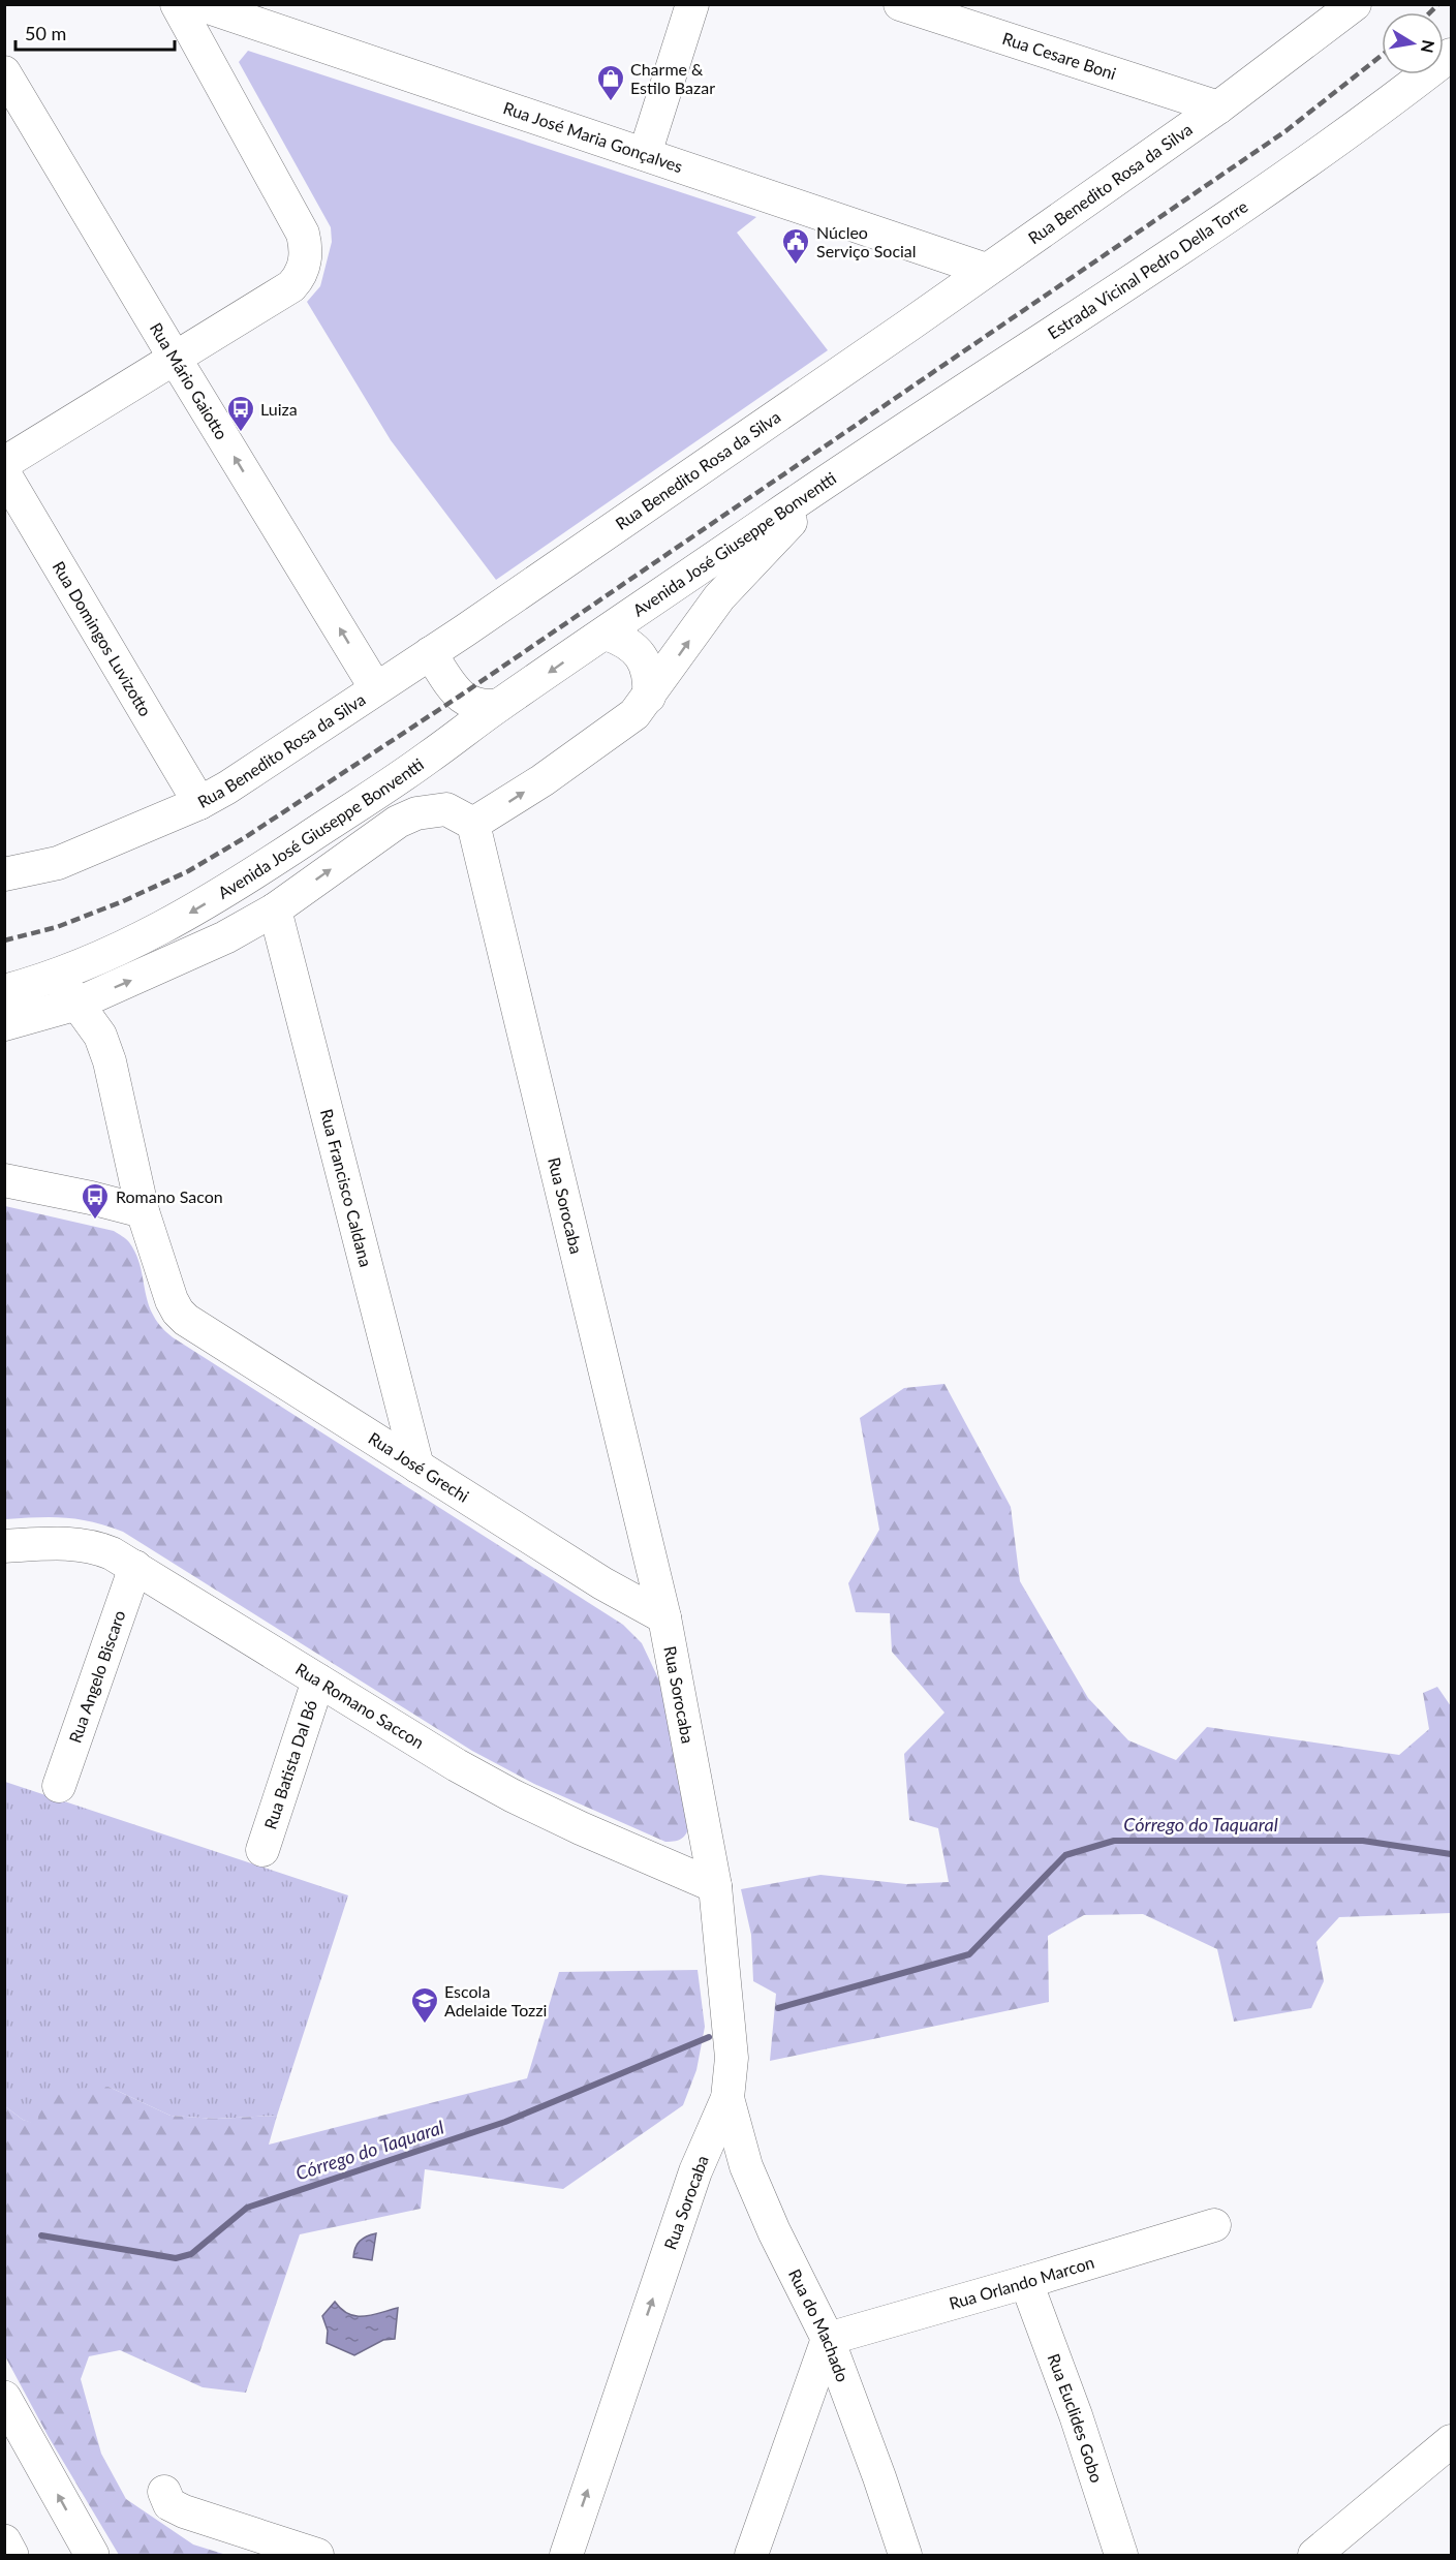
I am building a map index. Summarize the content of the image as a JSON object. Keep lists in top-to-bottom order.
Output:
{
  "streets": {
    "street": [
      "Rua Cesare Boni",
      "Rua José Maria Gonçalves",
      "Rua Benedito Rosa da Silva",
      "Estrada Vicinal Pedro Della Torre",
      "Rua Mário Gaiotto",
      "Avenida José Giuseppe Bonventti",
      "Rua Domingos Luvizotto",
      "Rua Francisco Caldana",
      "Rua Sorocaba",
      "Rua José Grechi",
      "Rua Angelo Biscaro",
      "Rua Romano Saccon",
      "Rua Batista Dal Bó",
      "Rua Orlando Marcon",
      "Rua do Machado",
      "Rua Euclides Gobo"
    ]
  },
  "crossings": [
    ["Rua Cesare Boni", "Rua Benedito Rosa da Silva"],
    ["Rua José Maria Gonçalves", "Rua Benedito Rosa da Silva"],
    ["Rua Benedito Rosa da Silva", "Rua Mário Gaiotto"],
    ["Rua Benedito Rosa da Silva", "Rua Domingos Luvizotto"],
    ["Estrada Vicinal Pedro Della Torre", "Avenida José Giuseppe Bonventti"],
    ["Avenida José Giuseppe Bonventti", "Rua Francisco Caldana"],
    ["Avenida José Giuseppe Bonventti", "Rua Sorocaba"],
    ["Rua Francisco Caldana", "Rua José Grechi"],
    ["Rua Sorocaba", "Rua José Grechi"],
    ["Rua Sorocaba", "Rua Romano Saccon"],
    ["Rua Sorocaba", "Rua do Machado"],
    ["Rua Angelo Biscaro", "Rua Romano Saccon"],
    ["Rua Romano Saccon", "Rua Batista Dal Bó"],
    ["Rua Orlando Marcon", "Rua do Machado"],
    ["Rua Orlando Marcon", "Rua Euclides Gobo"]
  ],
  "one_way": ["Rua Mário Gaiotto"],
  "water": ["Córrego do Taquaral"],
  "places": {
    "shop": ["Charme & Estilo Bazar"],
    "public building": ["Núcleo Serviço Social"],
    "bus stop": ["Luiza", "Romano Sacon"],
    "school or university": ["Escola Adelaide Tozzi"]
  },
  "scale_bar": "50 m",
  "north": "right"
}
